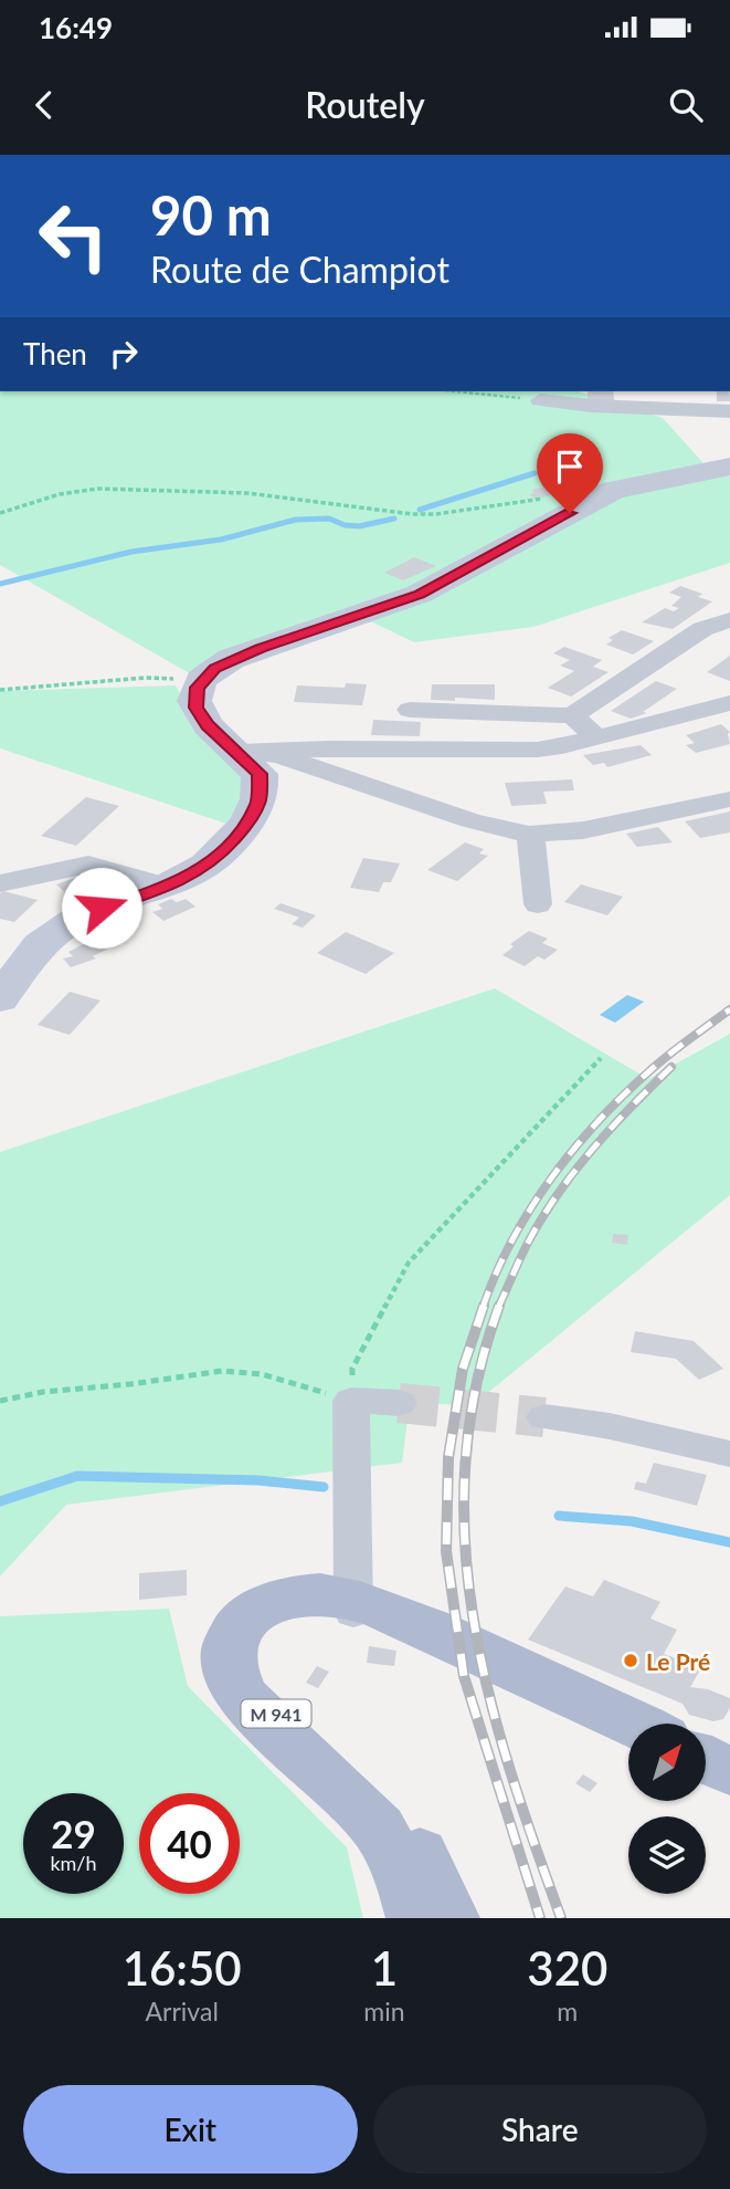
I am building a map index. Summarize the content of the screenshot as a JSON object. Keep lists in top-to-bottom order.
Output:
{
  "streets": {
    "main road": ["M 941"]
  },
  "places": ["Le Pré"],
  "north": "top right",
  "page": {
    "status": "16:49",
    "header": "Routely",
    "turn": ["90 m", "Route de Champiot"],
    "then": "Then",
    "speed": "29 km/h",
    "limit": "40",
    "eta": [
      "16:50",
      "Arrival",
      "1",
      "min",
      "320",
      "m"
    ],
    "buttons": ["Exit", "Share"]
  }
}
